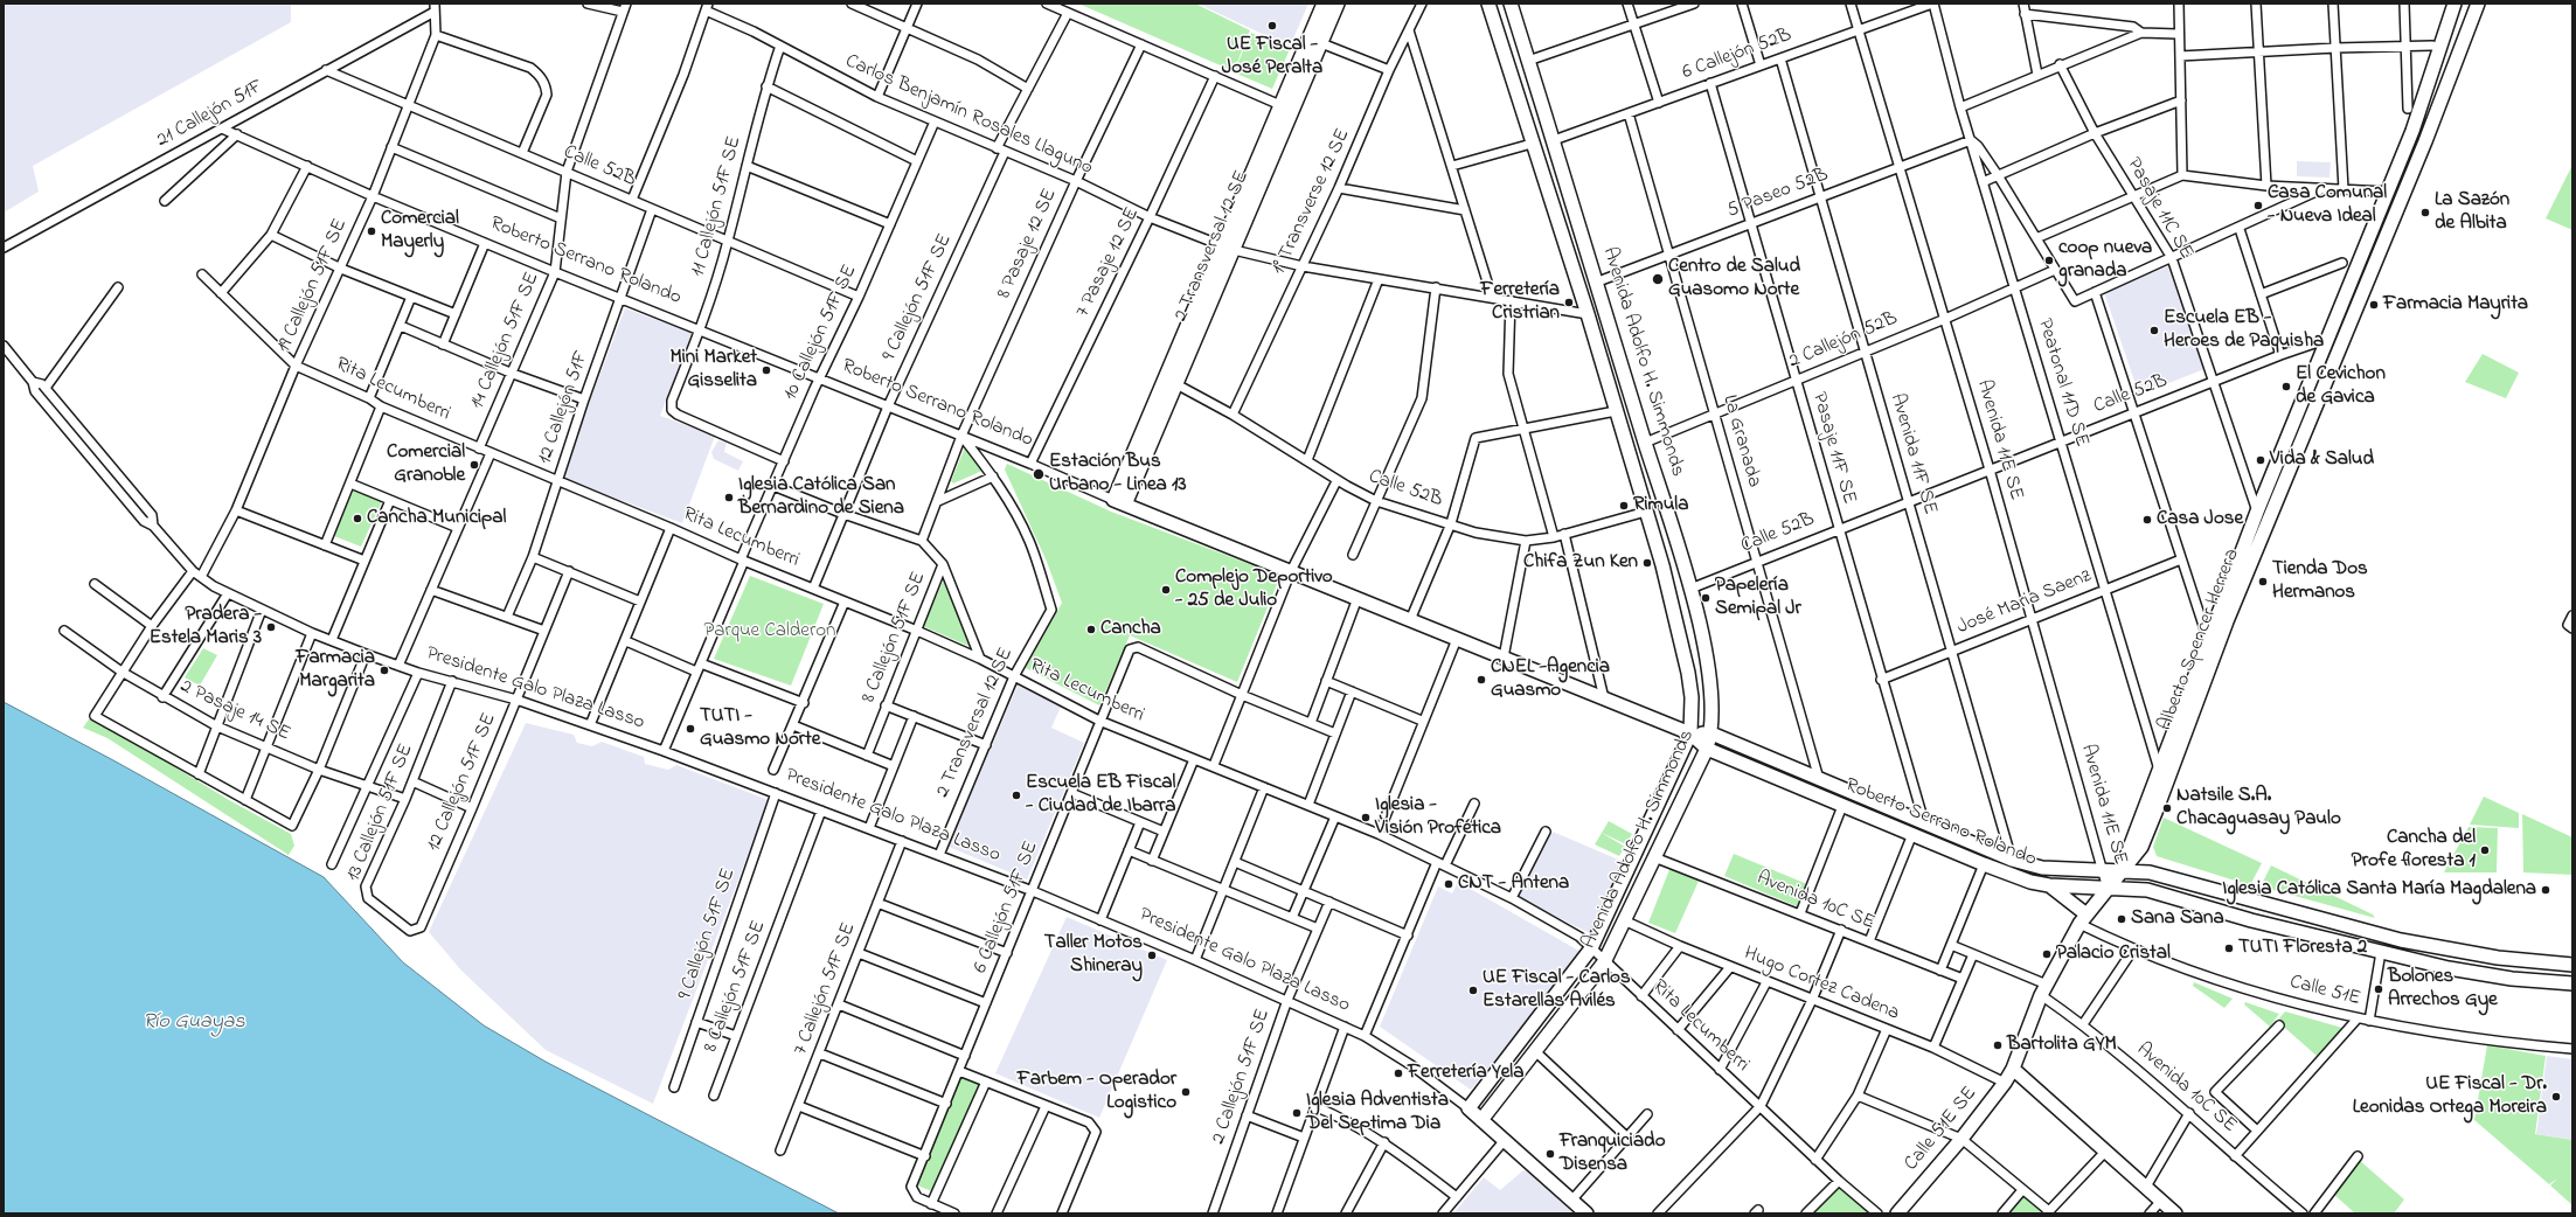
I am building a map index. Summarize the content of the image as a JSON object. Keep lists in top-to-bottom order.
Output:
{
  "streets": {
    "street": [
      "6 Callejón 52B",
      "21 Callejón 51F",
      "Carlos Benjamín Rosales Llaguno",
      "Calle 52B",
      "5 Paseo 52B",
      "1° Transverse 12 SE",
      "11 Callejón 51F SE",
      "Pasaje 11C SE",
      "8 Pasaje 12 SE",
      "2 Transversal 12 SE",
      "Roberto Serrano Rolando",
      "7 Pasaje 12 SE",
      "19 Callejón 51F SE",
      "9 Callejón 51F SE",
      "10 Callejón 51F SE",
      "14 Callejón 51F SE",
      "2 Callejón 52B",
      "Avenida Adolfo H. Simmonds",
      "Peatonal 11D SE",
      "Rita Lecumberri",
      "12 Callejón 51F",
      "Avenida 11E SE",
      "La Granada",
      "Pasaje 11F SE",
      "Avenida 11F SE",
      "José Maria Saenz",
      "8 Callejón 51F SE",
      "Alberto Spencer Herrera",
      "Presidente Galo Plaza Lasso",
      "2 Pasaje 14 SE",
      "12 Callejón 51F SE",
      "13 Callejón 51F SE",
      "Avenida 10C SE",
      "6 Callejón 51F SE",
      "Hugo Cortez Cadena",
      "7 Callejón 51F SE",
      "Calle 51E",
      "2 Callejón 51F SE",
      "Calle 51E SE"
    ]
  },
  "crossings": [
    ["6 Callejón 52B", "Avenida Adolfo H. Simmonds"],
    ["6 Callejón 52B", "Peatonal 11D SE"],
    ["6 Callejón 52B", "Avenida 11E SE"],
    ["6 Callejón 52B", "La Granada"],
    ["6 Callejón 52B", "Pasaje 11F SE"],
    ["6 Callejón 52B", "Avenida 11F SE"],
    ["21 Callejón 51F", "Calle 52B"],
    ["21 Callejón 51F", "Roberto Serrano Rolando"],
    ["21 Callejón 51F", "19 Callejón 51F SE"],
    ["Carlos Benjamín Rosales Llaguno", "1° Transverse 12 SE"],
    ["Carlos Benjamín Rosales Llaguno", "11 Callejón 51F SE"],
    ["Carlos Benjamín Rosales Llaguno", "8 Pasaje 12 SE"],
    ["Carlos Benjamín Rosales Llaguno", "2 Transversal 12 SE"],
    ["Carlos Benjamín Rosales Llaguno", "7 Pasaje 12 SE"],
    ["Carlos Benjamín Rosales Llaguno", "9 Callejón 51F SE"],
    ["Carlos Benjamín Rosales Llaguno", "10 Callejón 51F SE"],
    ["Carlos Benjamín Rosales Llaguno", "Avenida Adolfo H. Simmonds"],
    ["Calle 52B", "1° Transverse 12 SE"],
    ["Calle 52B", "11 Callejón 51F SE"],
    ["Calle 52B", "Pasaje 11C SE"],
    ["Calle 52B", "2 Transversal 12 SE"],
    ["Calle 52B", "19 Callejón 51F SE"],
    ["Calle 52B", "10 Callejón 51F SE"],
    ["Calle 52B", "14 Callejón 51F SE"],
    ["Calle 52B", "Avenida Adolfo H. Simmonds"],
    ["Calle 52B", "Peatonal 11D SE"],
    ["Calle 52B", "12 Callejón 51F"],
    ["Calle 52B", "Avenida 11E SE"],
    ["Calle 52B", "La Granada"],
    ["Calle 52B", "Pasaje 11F SE"],
    ["Calle 52B", "Avenida 11F SE"],
    ["Calle 52B", "Alberto Spencer Herrera"],
    ["5 Paseo 52B", "Avenida Adolfo H. Simmonds"],
    ["5 Paseo 52B", "Peatonal 11D SE"],
    ["5 Paseo 52B", "Avenida 11E SE"],
    ["5 Paseo 52B", "La Granada"],
    ["5 Paseo 52B", "Pasaje 11F SE"],
    ["5 Paseo 52B", "Avenida 11F SE"],
    ["11 Callejón 51F SE", "Roberto Serrano Rolando"],
    ["11 Callejón 51F SE", "10 Callejón 51F SE"],
    ["Pasaje 11C SE", "Alberto Spencer Herrera"],
    ["8 Pasaje 12 SE", "Roberto Serrano Rolando"],
    ["2 Transversal 12 SE", "Roberto Serrano Rolando"],
    ["2 Transversal 12 SE", "Rita Lecumberri"],
    ["2 Transversal 12 SE", "Presidente Galo Plaza Lasso"],
    ["Roberto Serrano Rolando", "7 Pasaje 12 SE"],
    ["Roberto Serrano Rolando", "19 Callejón 51F SE"],
    ["Roberto Serrano Rolando", "9 Callejón 51F SE"],
    ["Roberto Serrano Rolando", "10 Callejón 51F SE"],
    ["Roberto Serrano Rolando", "14 Callejón 51F SE"],
    ["Roberto Serrano Rolando", "Avenida Adolfo H. Simmonds"],
    ["Roberto Serrano Rolando", "12 Callejón 51F"],
    ["Roberto Serrano Rolando", "Avenida 11E SE"],
    ["Roberto Serrano Rolando", "La Granada"],
    ["Roberto Serrano Rolando", "Pasaje 11F SE"],
    ["Roberto Serrano Rolando", "Avenida 11F SE"],
    ["Roberto Serrano Rolando", "Alberto Spencer Herrera"],
    ["19 Callejón 51F SE", "Rita Lecumberri"],
    ["19 Callejón 51F SE", "Presidente Galo Plaza Lasso"],
    ["9 Callejón 51F SE", "Rita Lecumberri"],
    ["9 Callejón 51F SE", "Presidente Galo Plaza Lasso"],
    ["10 Callejón 51F SE", "Rita Lecumberri"],
    ["10 Callejón 51F SE", "Presidente Galo Plaza Lasso"],
    ["14 Callejón 51F SE", "Rita Lecumberri"],
    ["2 Callejón 52B", "Avenida Adolfo H. Simmonds"],
    ["2 Callejón 52B", "Peatonal 11D SE"],
    ["2 Callejón 52B", "Avenida 11E SE"],
    ["2 Callejón 52B", "La Granada"],
    ["2 Callejón 52B", "Pasaje 11F SE"],
    ["2 Callejón 52B", "Avenida 11F SE"],
    ["Avenida Adolfo H. Simmonds", "Rita Lecumberri"],
    ["Avenida Adolfo H. Simmonds", "Presidente Galo Plaza Lasso"],
    ["Avenida Adolfo H. Simmonds", "Avenida 10C SE"],
    ["Avenida Adolfo H. Simmonds", "Hugo Cortez Cadena"],
    ["Peatonal 11D SE", "José Maria Saenz"],
    ["Peatonal 11D SE", "Alberto Spencer Herrera"],
    ["Rita Lecumberri", "12 Callejón 51F"],
    ["Rita Lecumberri", "8 Callejón 51F SE"],
    ["Rita Lecumberri", "6 Callejón 51F SE"],
    ["Avenida 11E SE", "José Maria Saenz"],
    ["Avenida 11E SE", "Alberto Spencer Herrera"],
    ["Pasaje 11F SE", "José Maria Saenz"],
    ["Avenida 11F SE", "José Maria Saenz"],
    ["8 Callejón 51F SE", "Presidente Galo Plaza Lasso"],
    ["Alberto Spencer Herrera", "Avenida 10C SE"],
    ["Alberto Spencer Herrera", "Calle 51E"],
    ["Alberto Spencer Herrera", "Calle 51E SE"],
    ["Presidente Galo Plaza Lasso", "12 Callejón 51F SE"],
    ["Presidente Galo Plaza Lasso", "13 Callejón 51F SE"],
    ["Presidente Galo Plaza Lasso", "6 Callejón 51F SE"],
    ["Presidente Galo Plaza Lasso", "7 Callejón 51F SE"],
    ["Presidente Galo Plaza Lasso", "2 Callejón 51F SE"],
    ["2 Pasaje 14 SE", "13 Callejón 51F SE"],
    ["12 Callejón 51F SE", "13 Callejón 51F SE"],
    ["Hugo Cortez Cadena", "Calle 51E SE"]
  ],
  "water": ["Río Guayas"],
  "parks": ["Parque Calderon"],
  "places": [
    "UE Fiscal - José Peralta",
    "Casa Comunal - Nueva Ideal",
    "La Sazón de Albita",
    "Comercial Mayerly",
    "coop nueva granada",
    "Centro de Salud Guasomo Norte",
    "Ferretería Cristrian",
    "Farmacia Mayrita",
    "Escuela EB - Heroes de Paquisha",
    "Mini Market Gisselita",
    "El Cevichon de Gavica",
    "Vida & Salud",
    "Comercial Granoble",
    "Estación Bus Urbano - Linea 13",
    "Iglesia Católica San Bernardino de Siena",
    "Rimula",
    "Cancha Municipal",
    "Casa Jose",
    "Chifa Zun Ken",
    "Tienda Dos Hermanos",
    "Complejo Deportivo - 25 de Julio",
    "Papelería Semipal Jr",
    "Pradera - Estela Maris 3",
    "Cancha",
    "Farmacia Margarita",
    "CNEL -Agencia Guasmo",
    "TUTI - Guasmo Norte",
    "Escuela EB Fiscal - Ciudad de Ibarra",
    "Natsile S.A. Chacaguasay Paulo",
    "Iglesia - Visión Profética",
    "Cancha del Profe floresta 1",
    "CNT - Antena",
    "Iglesia Católica Santa María Magdalena",
    "Sana Sana",
    "TUTI Floresta 2",
    "Palacio Cristal",
    "Taller Motos Shineray",
    "Bolones Arrechos Gye",
    "UE Fiscal - Carlos Estarellas Avilés",
    "Bartolita GYM",
    "Ferretería Yela",
    "Farbem - Operador Logistico",
    "UE Fiscal - Dr. Leonidas Ortega Moreira",
    "Iglesia Adventista Del Septima Dia",
    "Franquiciado Disensa"
  ]
}
